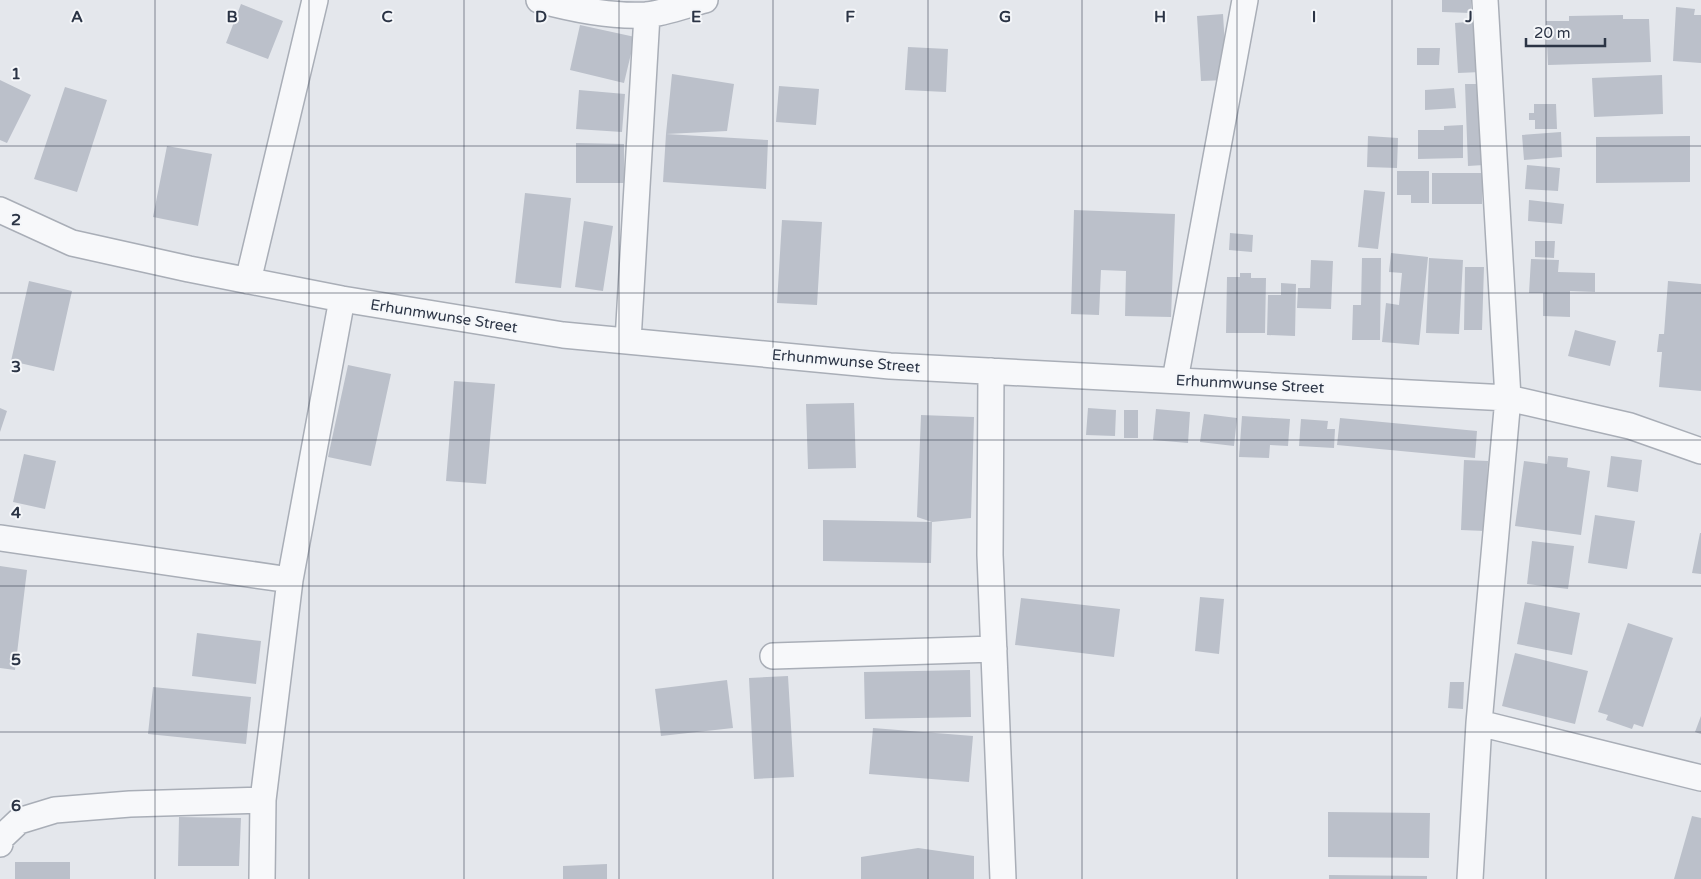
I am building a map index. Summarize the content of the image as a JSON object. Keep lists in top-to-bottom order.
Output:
{
  "streets": {
    "street": ["Erhunmwunse Street"]
  },
  "scale_bar": "20 m",
  "grid": {
    "columns": [
      "A",
      "B",
      "C",
      "D",
      "E",
      "F",
      "G",
      "H",
      "I",
      "J"
    ],
    "rows": [
      "1",
      "2",
      "3",
      "4",
      "5",
      "6"
    ]
  }
}
